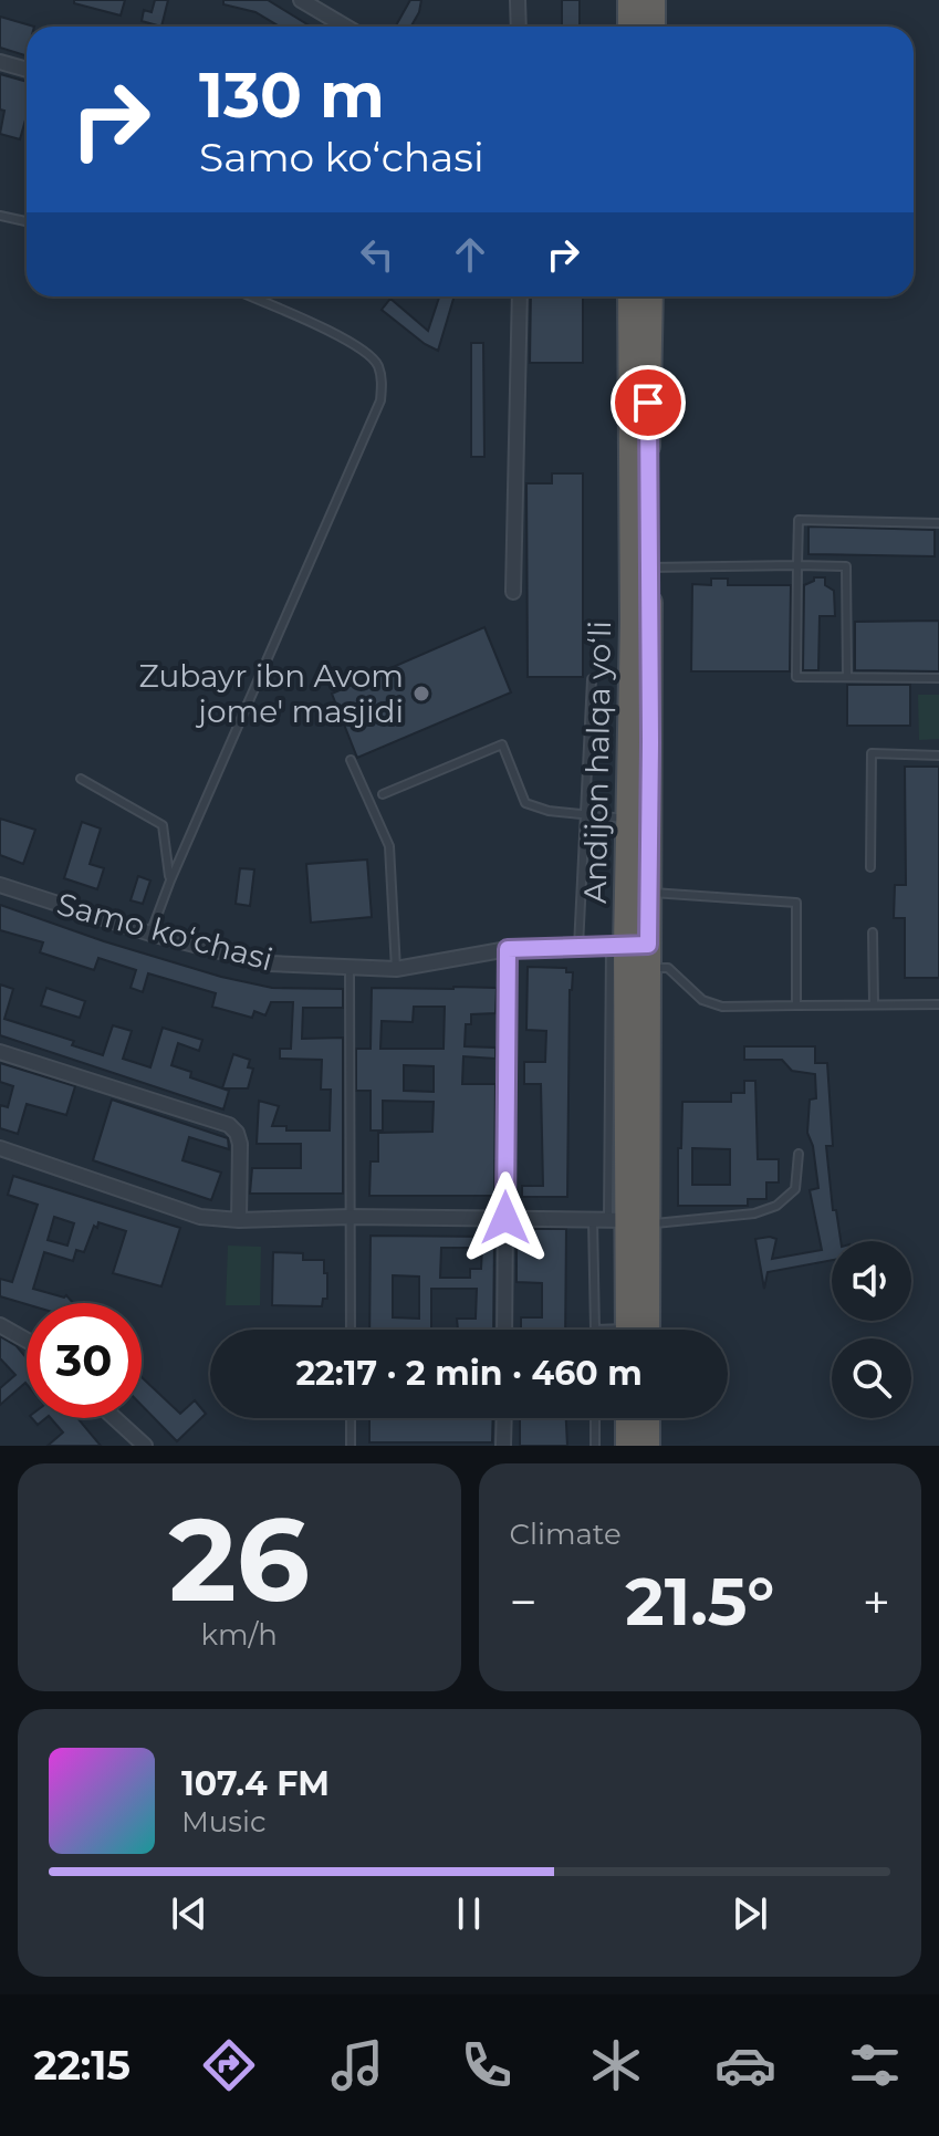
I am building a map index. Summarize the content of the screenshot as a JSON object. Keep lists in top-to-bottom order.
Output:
{
  "streets": {
    "highway": ["Andijon halqa yo‘li"],
    "street": ["Samo koʻchasi"]
  },
  "crossings": [
    ["Andijon halqa yo‘li", "Samo koʻchasi"]
  ],
  "places": ["Zubayr ibn Avom jome' masjidi"],
  "page": {
    "turn": ["130 m", "Samo koʻchasi"],
    "limit": "30",
    "trip": "22:17 · 2 min · 460 m",
    "tile": [
      ["26", "km/h"],
      "Climate"
    ],
    "heat": ["−", "21.5°", "+"],
    "song": ["107.4 FM", "Music"],
    "tabs": "22:15"
  }
}
